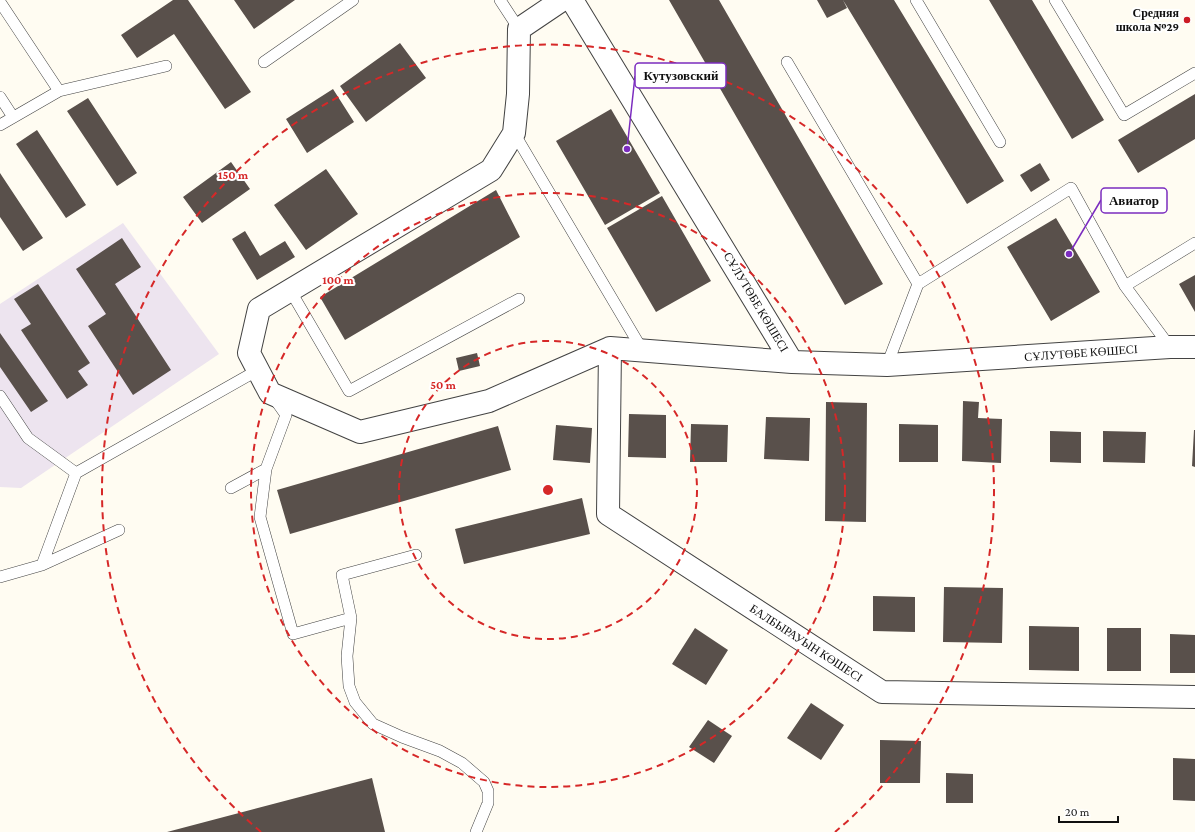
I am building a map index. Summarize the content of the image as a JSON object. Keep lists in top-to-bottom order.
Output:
{
  "streets": {
    "street": ["СҰЛУТӨБЕ КӨШЕСІ", "БАЛБЫРАУЫН КӨШЕСІ"]
  },
  "places": ["Средняя школа №29", "Кутузовский", "Авиатор"],
  "scale_bar": "20 m",
  "rings": ["150 m", "100 m", "50 m"]
}
